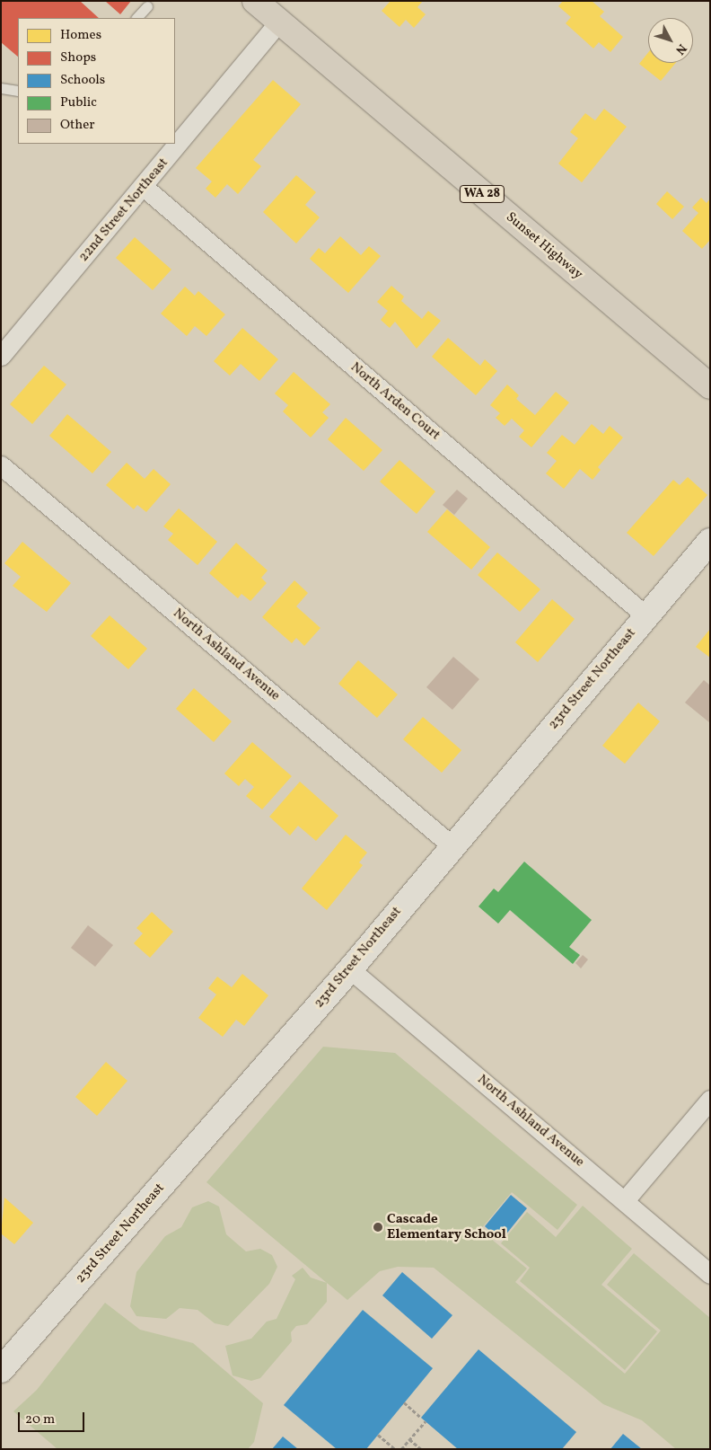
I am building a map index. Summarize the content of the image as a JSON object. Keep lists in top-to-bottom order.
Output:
{
  "streets": {
    "highway": ["WA 28", "Sunset Highway"],
    "street": [
      "22nd Street Northeast",
      "North Arden Court",
      "North Ashland Avenue",
      "23rd Street Northeast"
    ]
  },
  "crossings": [
    ["22nd Street Northeast", "Sunset Highway"],
    ["22nd Street Northeast", "North Arden Court"],
    ["North Arden Court", "23rd Street Northeast"],
    ["North Ashland Avenue", "23rd Street Northeast"]
  ],
  "places": ["Cascade Elementary School"],
  "legend": [
    "Homes",
    "Shops",
    "Schools",
    "Public",
    "Other"
  ],
  "scale_bar": "20 m",
  "north": "bottom right"
}
